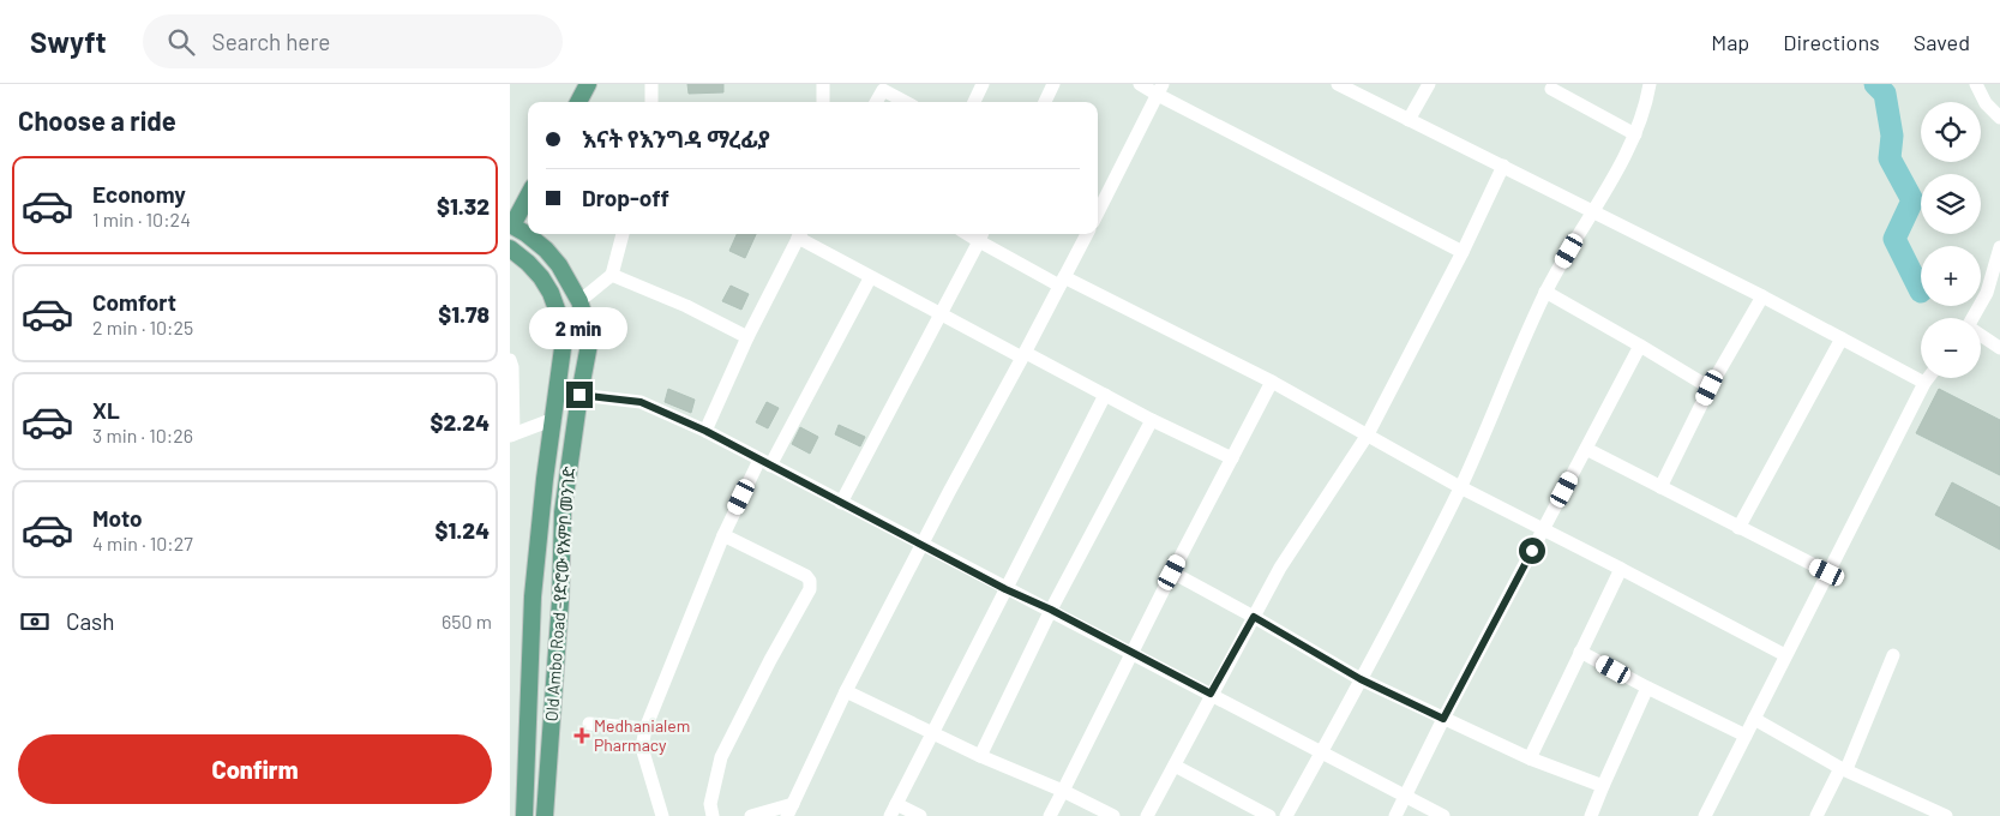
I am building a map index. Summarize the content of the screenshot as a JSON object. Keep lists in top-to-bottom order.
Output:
{
  "streets": {
    "main road": ["Old Ambo Road -የድሮው የአምቦ መንገድ"]
  },
  "places": {
    "health": ["Medhanialem Pharmacy"]
  },
  "page": {
    "header": "Swyft",
    "search": "Search here",
    "nav": ["Map", "Directions", "Saved"],
    "heading": "Choose a ride",
    "map_buttons": ["+", "−"],
    "banner": ["እናት የእንግዳ ማረፊያ", "Drop-off"],
    "list": [
      {
        "name": "Economy",
        "note": "1 min · 10:24",
        "value": "$1.32"
      },
      {
        "name": "Comfort",
        "note": "2 min · 10:25",
        "value": "$1.78"
      },
      {
        "name": "XL",
        "note": "3 min · 10:26",
        "value": "$2.24"
      },
      {
        "name": "Moto",
        "note": "4 min · 10:27",
        "value": "$1.24"
      }
    ],
    "bubble": "2 min",
    "pay": ["Cash", "650 m"],
    "buttons": "Confirm"
  }
}
